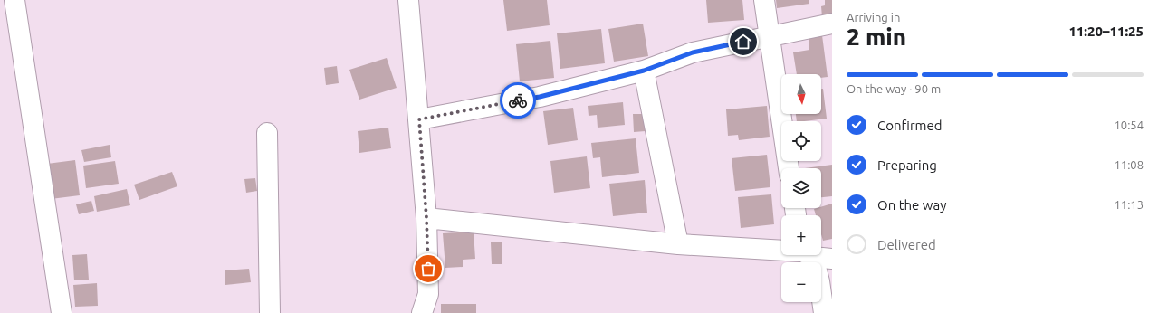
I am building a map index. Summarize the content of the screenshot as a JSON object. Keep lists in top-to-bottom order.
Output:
{
  "north": "bottom",
  "page": {
    "heading": ["2 min", "Arriving in", "11:20–11:25"],
    "bar": "On the way · 90 m",
    "map_buttons": ["+", "−"],
    "list": [
      ["Confirmed", "10:54"],
      ["Preparing", "11:08"],
      ["On the way", "11:13"],
      "Delivered"
    ]
  }
}
